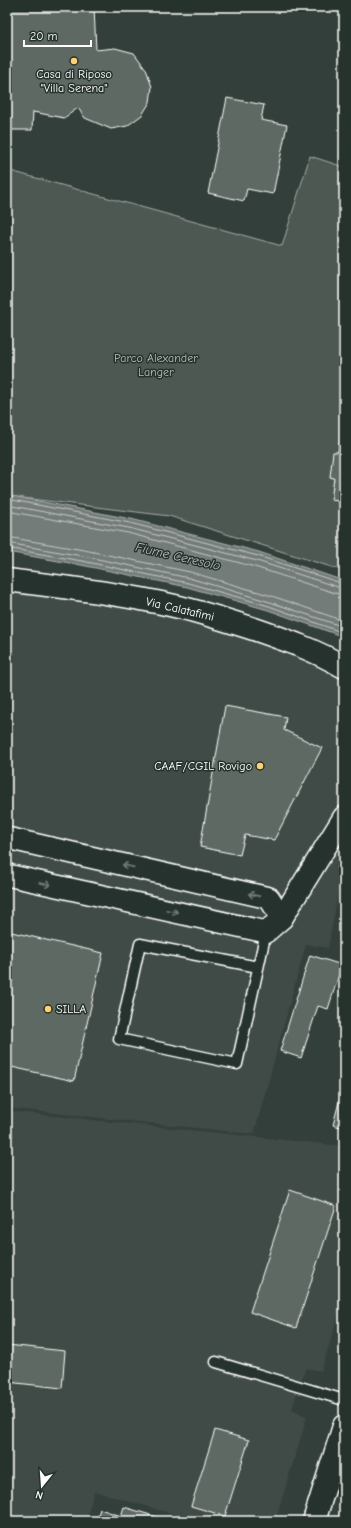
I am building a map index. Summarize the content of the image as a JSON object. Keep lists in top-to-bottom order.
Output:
{
  "streets": {
    "main road": ["Via Calatafimi"]
  },
  "water": ["Fiume Ceresolo"],
  "parks": ["Parco Alexander Langer"],
  "places": ["Casa di Riposo \"Villa Serena\"", "CAAF/CGIL Rovigo", "SILLA"],
  "scale_bar": "20 m",
  "north": "bottom"
}
